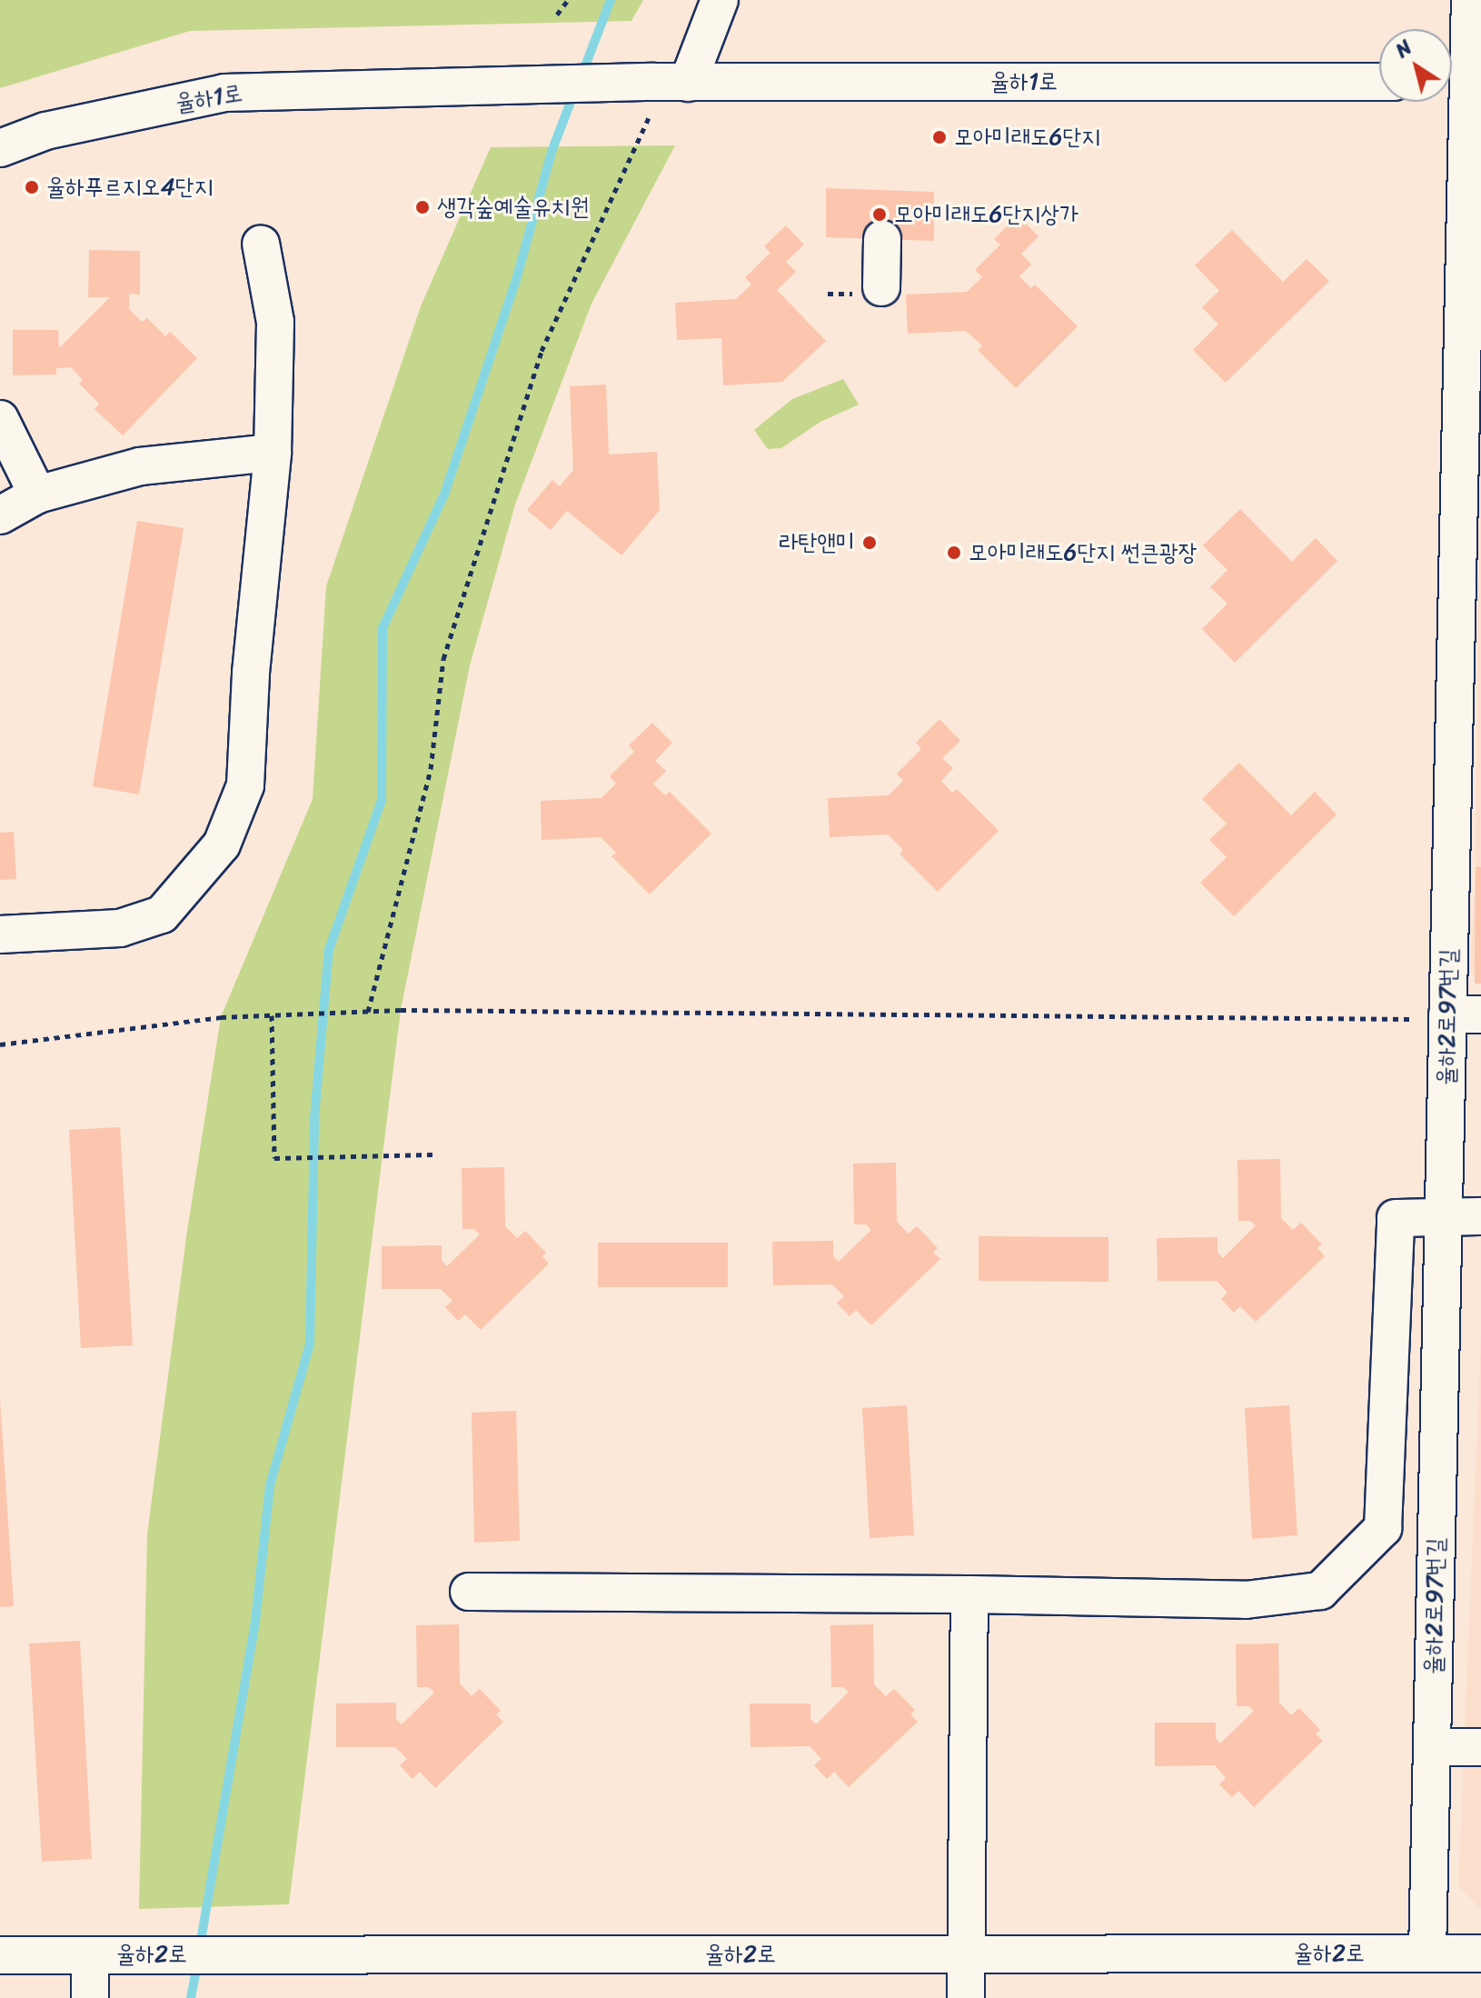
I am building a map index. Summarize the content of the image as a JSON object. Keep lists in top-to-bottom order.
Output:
{
  "streets": {
    "street": ["율하1로", "율하2로97번길", "율하2로"]
  },
  "crossings": [
    ["율하2로97번길", "율하2로"]
  ],
  "places": [
    "모아미래도6단지",
    "율하푸르지오4단지",
    "생각숲예술유치원",
    "모아미래도6단지상가",
    "라탄앤미",
    "모아미래도6단지 썬큰광장"
  ],
  "north": "top left"
}
